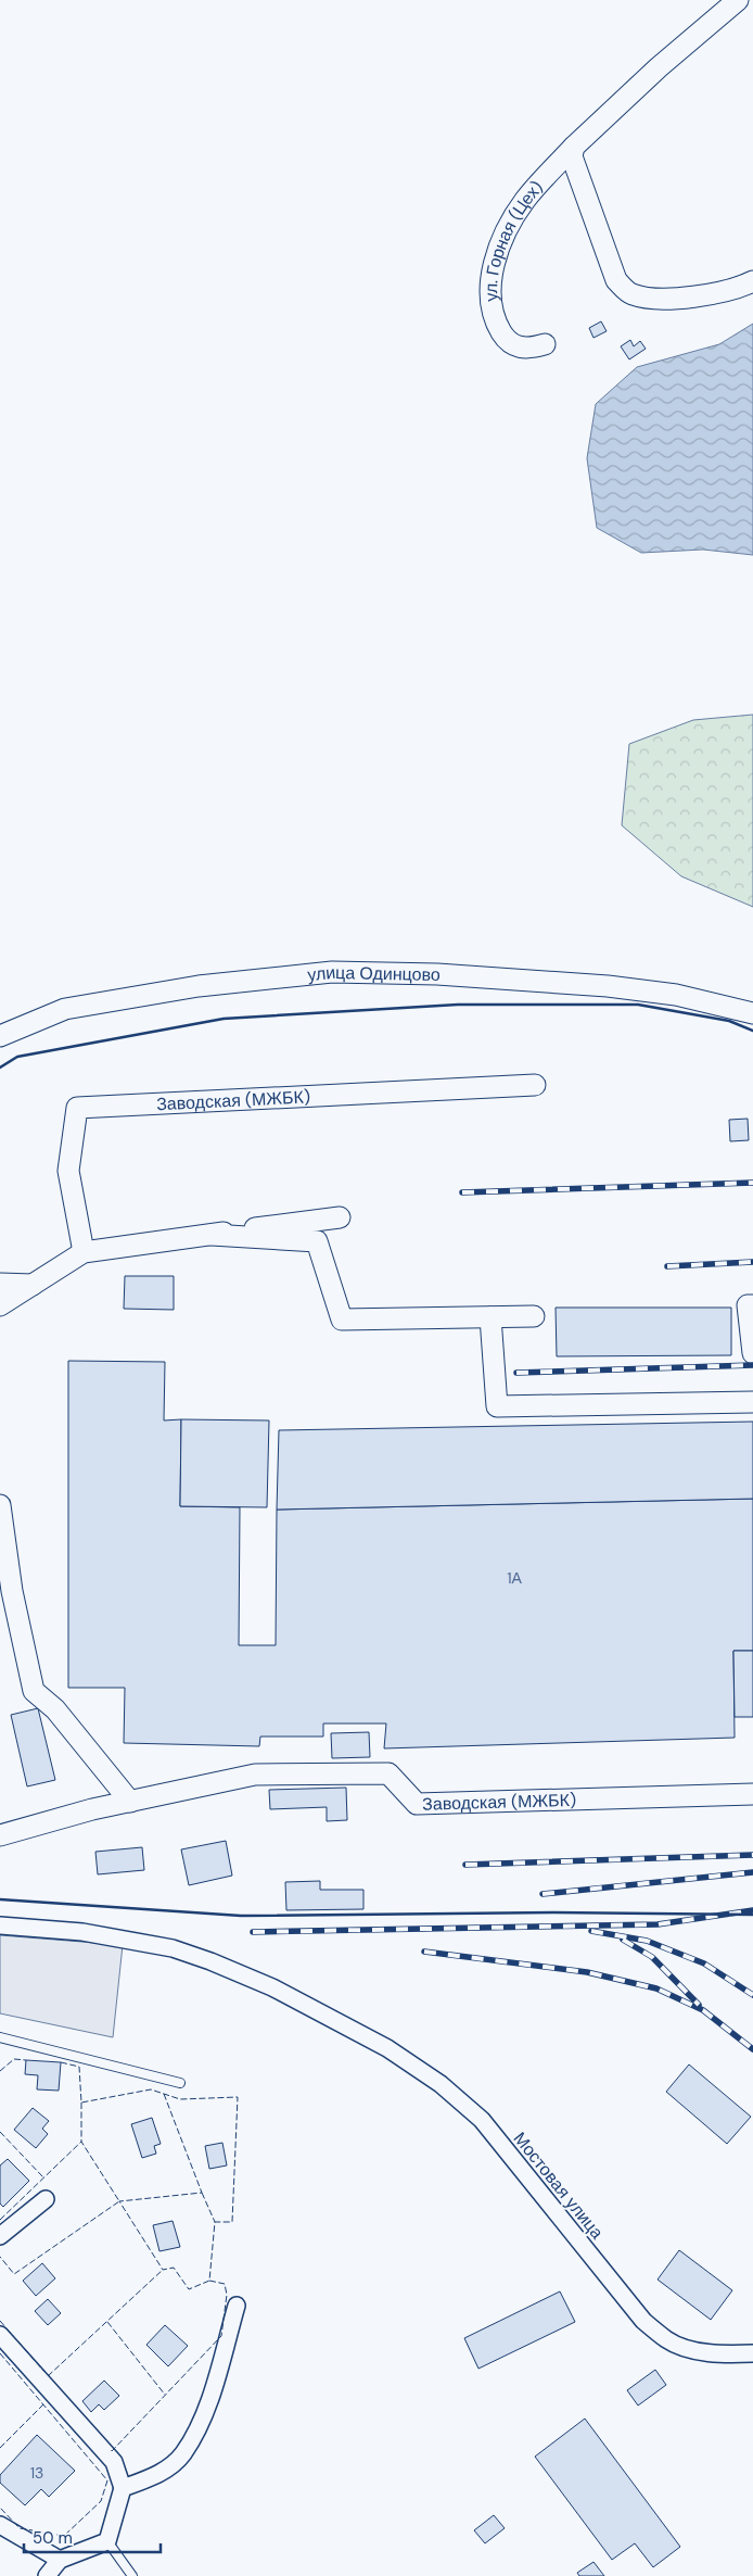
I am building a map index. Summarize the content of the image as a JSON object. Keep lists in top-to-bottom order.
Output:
{
  "streets": {
    "street": [
      "ул. Горная (Цех)",
      "улица Одинцово",
      "Заводская (МЖБК)",
      "Мостовая улица"
    ]
  },
  "house_numbers": ["1А", "13"],
  "scale_bar": "50 m"
}
